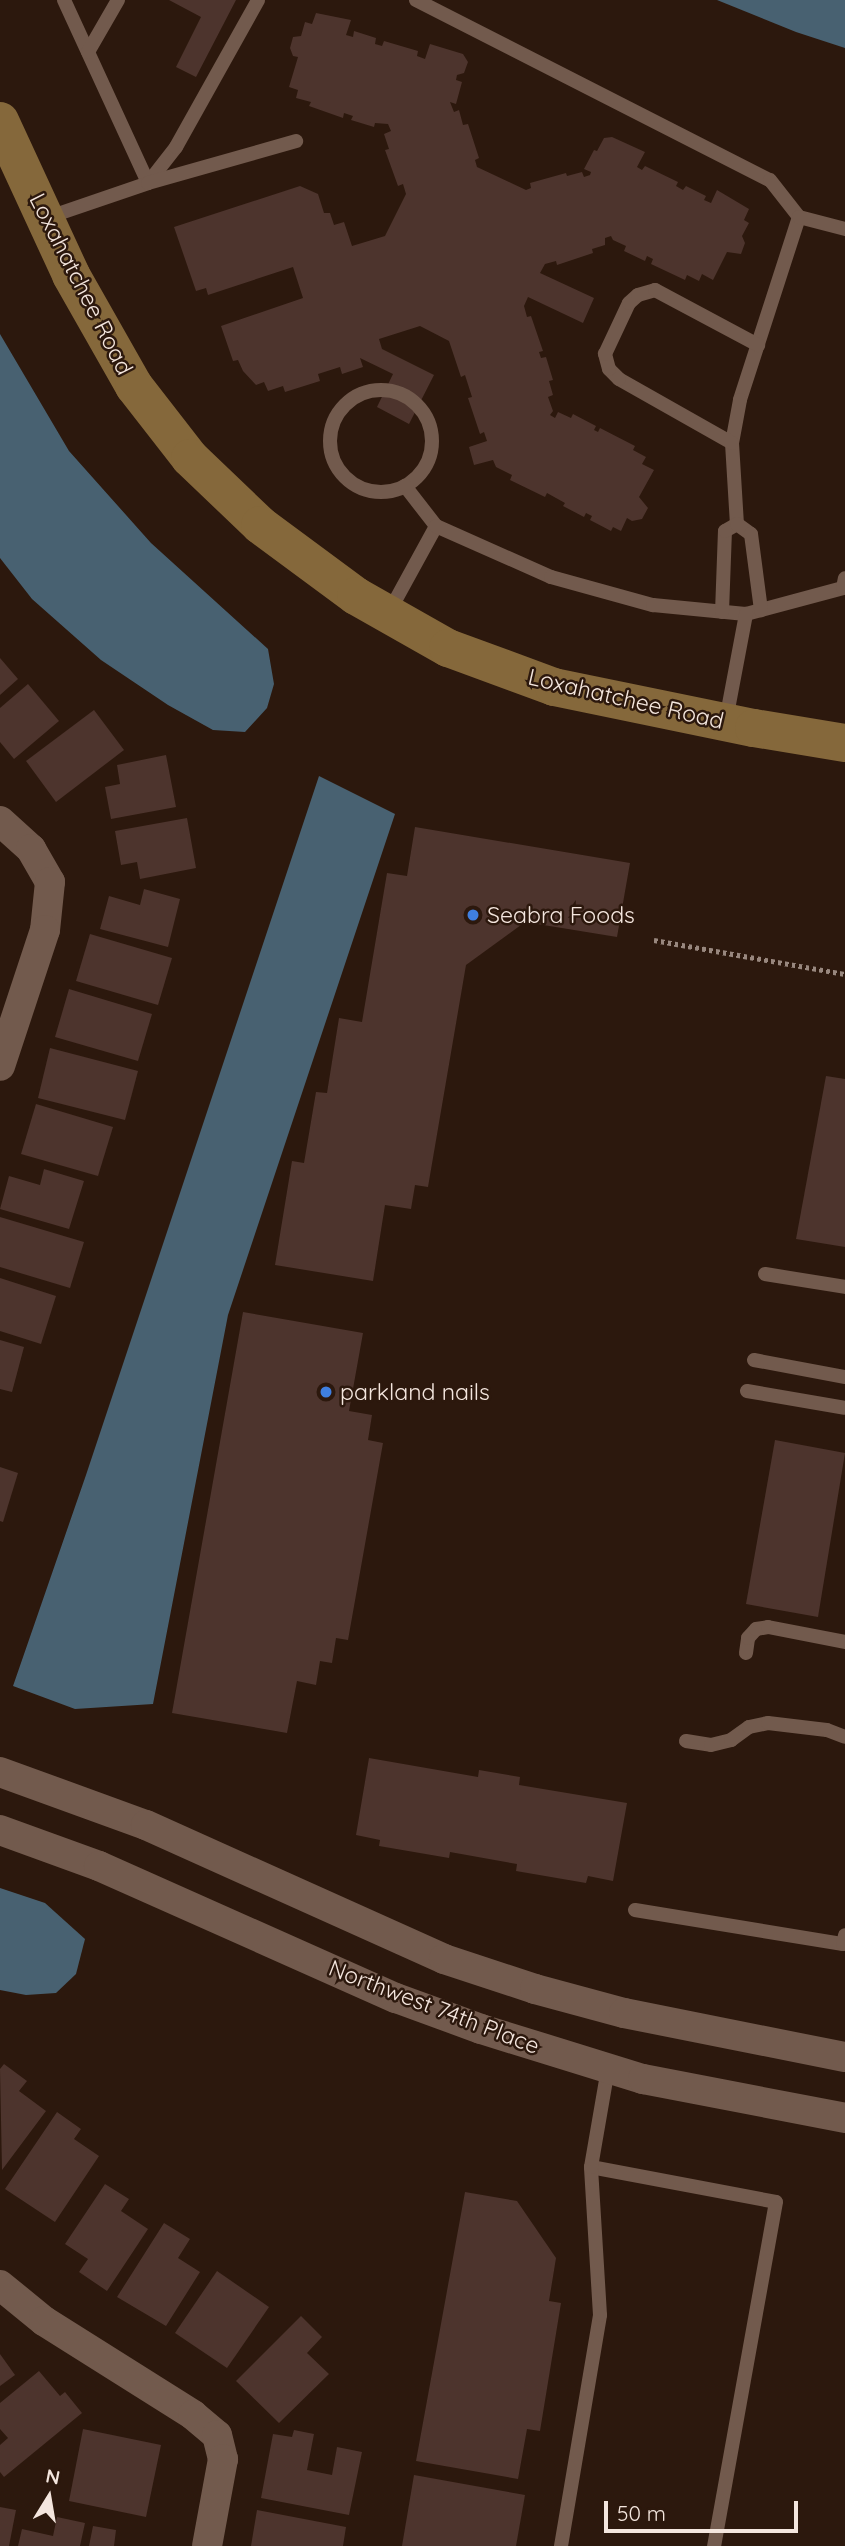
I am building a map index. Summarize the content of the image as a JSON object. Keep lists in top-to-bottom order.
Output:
{
  "streets": {
    "main road": ["Loxahatchee Road"],
    "street": ["Northwest 74th Place"]
  },
  "places": ["Seabra Foods", "parkland nails"],
  "scale_bar": "50 m",
  "north": "top"
}
